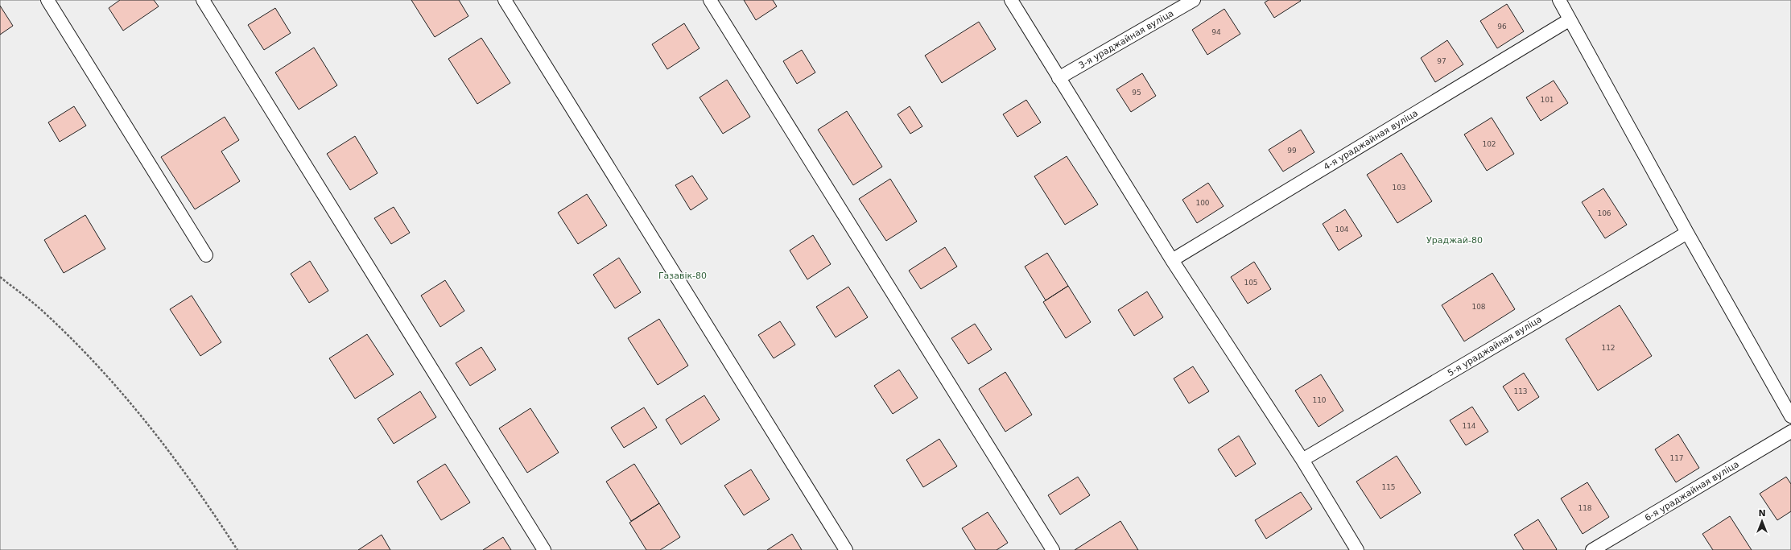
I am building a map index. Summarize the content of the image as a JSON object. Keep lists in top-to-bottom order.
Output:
{
  "streets": {
    "lane": [
      "3-я ураджайная вуліца",
      "4-я ураджайная вуліца",
      "5-я ураджайная вуліца",
      "6-я ураджайная вуліца"
    ]
  },
  "parks": ["Ураджай-80", "Газавік-80"],
  "house_numbers": [
    "96",
    "94",
    "97",
    "95",
    "101",
    "102",
    "99",
    "103",
    "100",
    "106",
    "104",
    "105",
    "108",
    "112",
    "113",
    "110",
    "114",
    "117",
    "115",
    "118"
  ],
  "north": "top"
}
